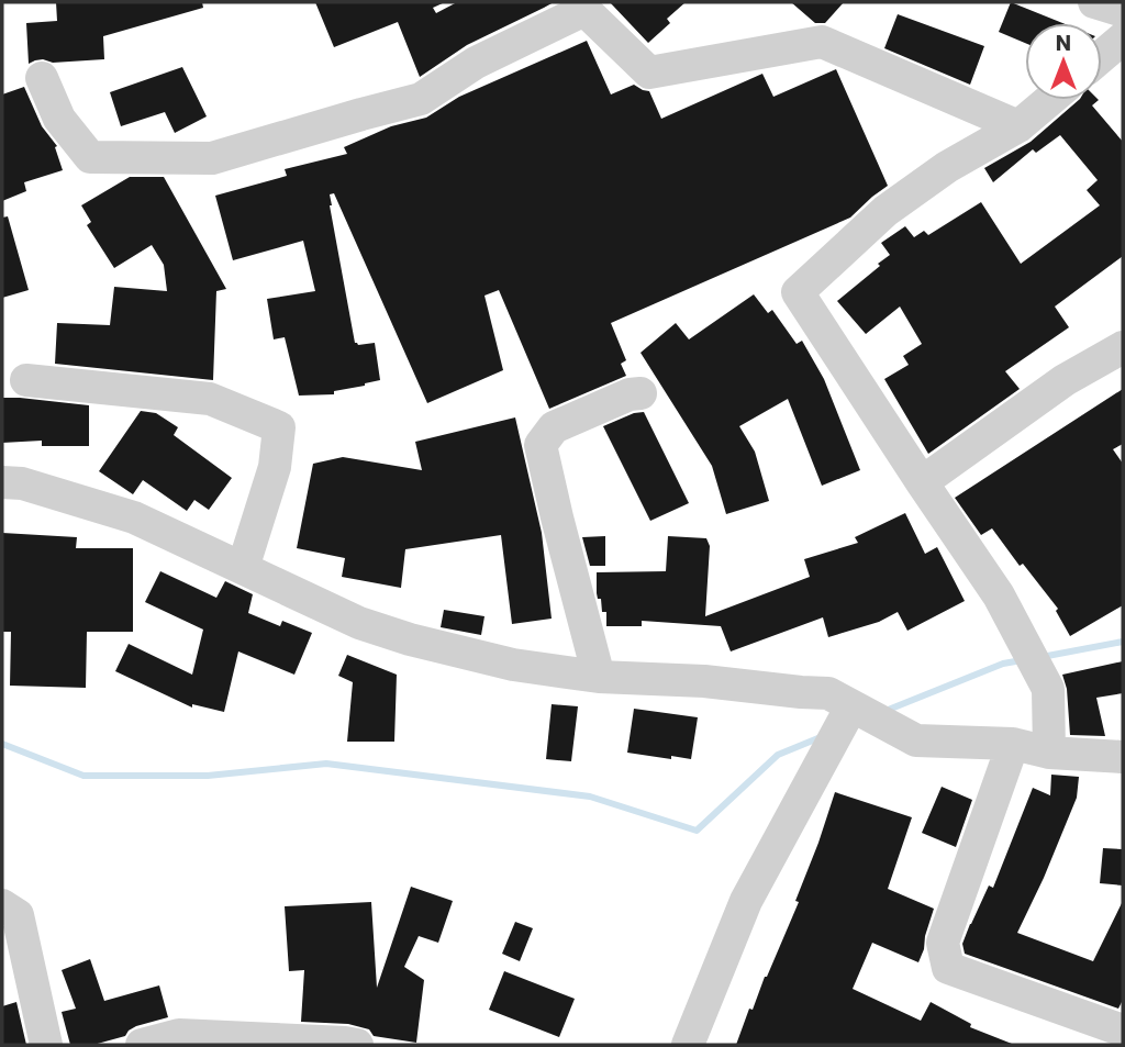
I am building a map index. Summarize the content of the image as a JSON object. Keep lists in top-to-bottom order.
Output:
{
  "north": "top"
}
